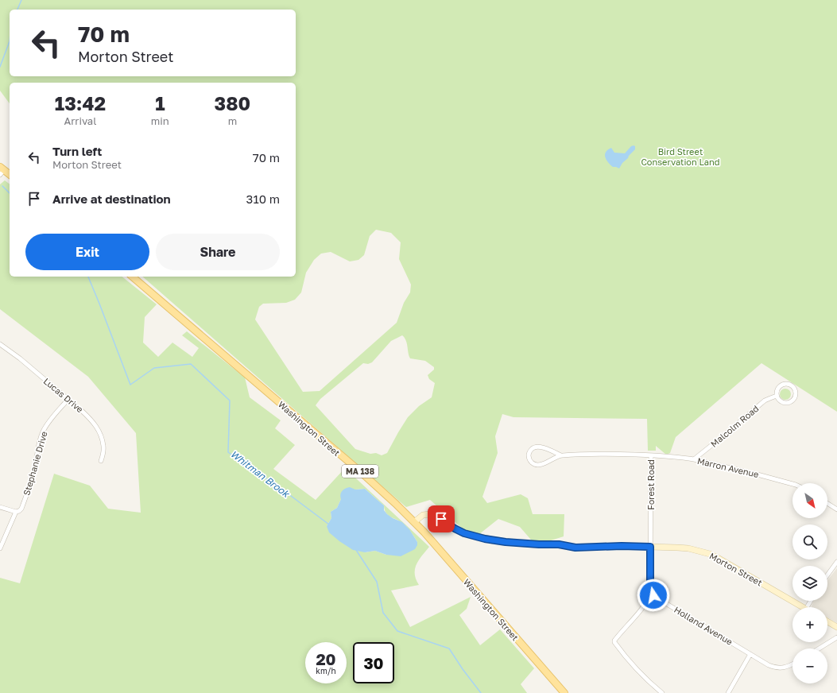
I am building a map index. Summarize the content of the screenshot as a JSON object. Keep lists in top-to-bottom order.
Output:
{
  "streets": {
    "main road": ["Washington Street", "MA 138"],
    "street": [
      "Lucas Drive",
      "Malcolm Road",
      "Stephanie Drive",
      "Marron Avenue",
      "Forest Road",
      "Morton Street",
      "Holland Avenue"
    ]
  },
  "crossings": [
    ["Lucas Drive", "Stephanie Drive"],
    ["Malcolm Road", "Marron Avenue"],
    ["Washington Street", "Morton Street"],
    ["Marron Avenue", "Forest Road"],
    ["Forest Road", "Morton Street"]
  ],
  "water": ["Whitman Brook"],
  "parks": ["Bird Street Conservation Land"],
  "north": "bottom right",
  "page": {
    "turn": ["70 m", "Morton Street"],
    "eta": [
      "13:42",
      "Arrival",
      "1",
      "min",
      "380",
      "m"
    ],
    "list": [
      {
        "name": "Turn left",
        "note": "Morton Street",
        "value": "70 m"
      },
      {
        "name": "Arrive at destination",
        "value": "310 m"
      }
    ],
    "buttons": ["Exit", "Share"],
    "map_buttons": ["+", "−"],
    "speed": "20 km/h",
    "limit": "30"
  }
}
